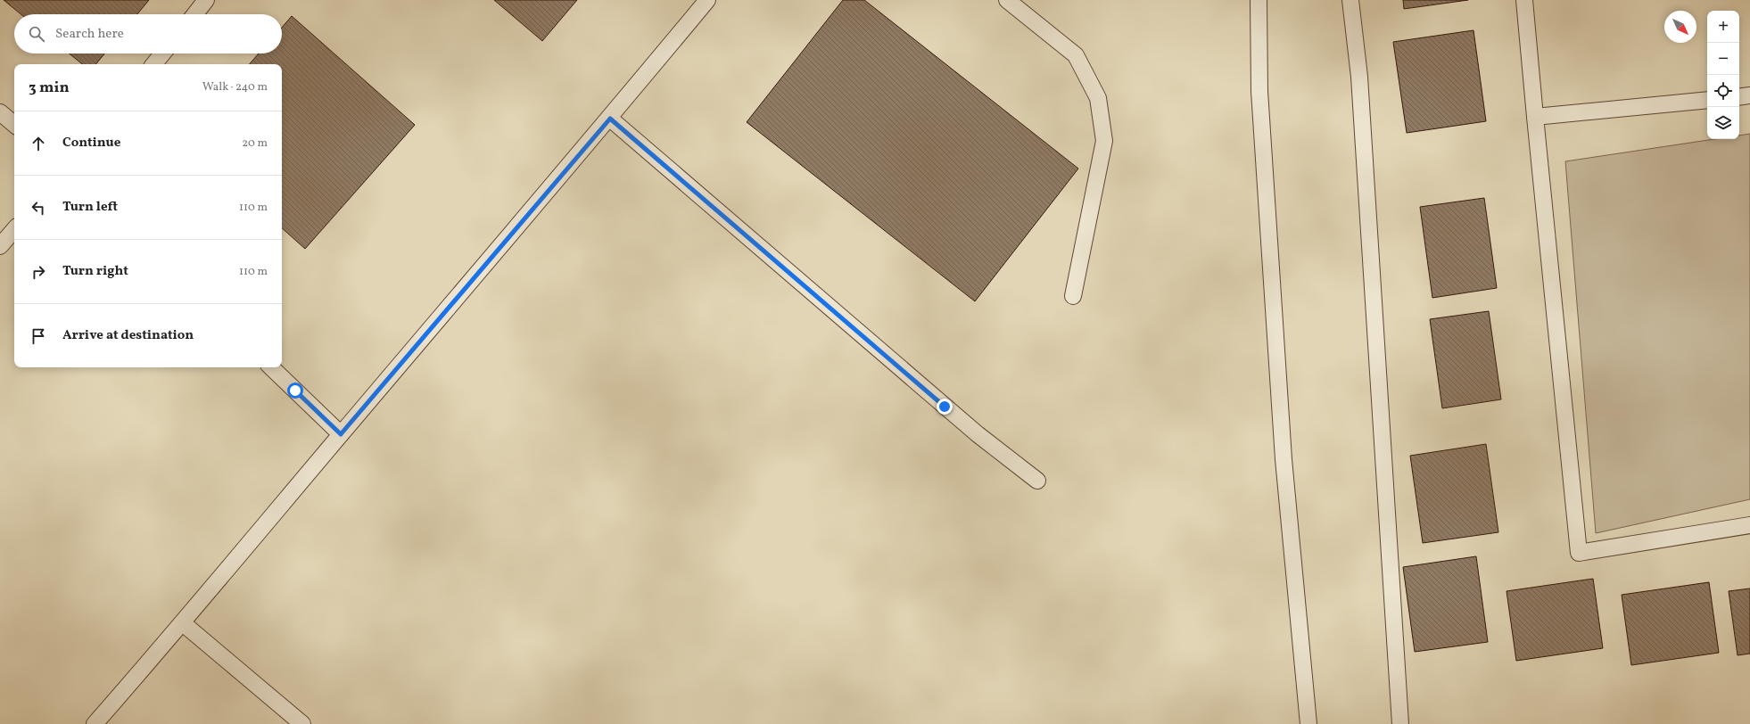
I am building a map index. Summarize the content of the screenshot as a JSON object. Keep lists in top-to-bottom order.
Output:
{
  "north": "bottom right",
  "page": {
    "map_buttons": ["+", "−"],
    "search": "Search here",
    "heading": ["3 min", "Walk · 240 m"],
    "list": [
      ["Continue", "20 m"],
      ["Turn left", "110 m"],
      ["Turn right", "110 m"],
      "Arrive at destination"
    ]
  }
}
